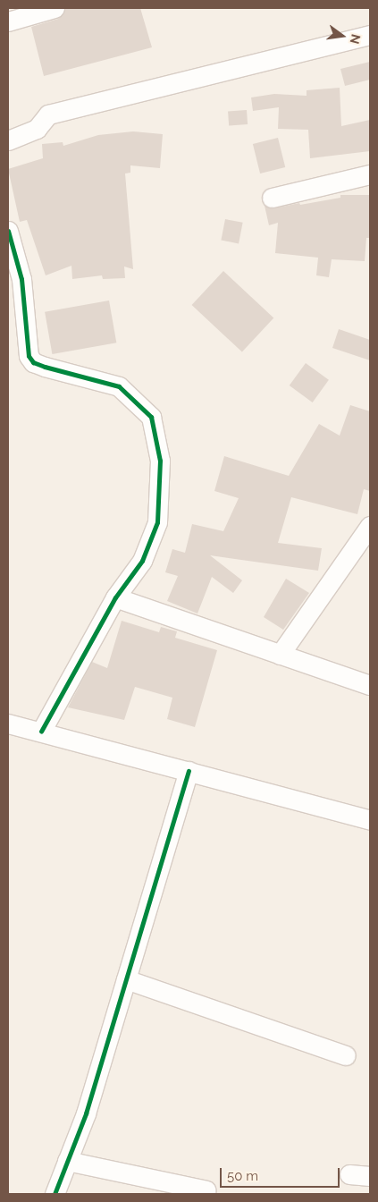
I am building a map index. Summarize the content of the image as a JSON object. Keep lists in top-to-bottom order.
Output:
{
  "scale_bar": "50 m",
  "north": "right"
}
